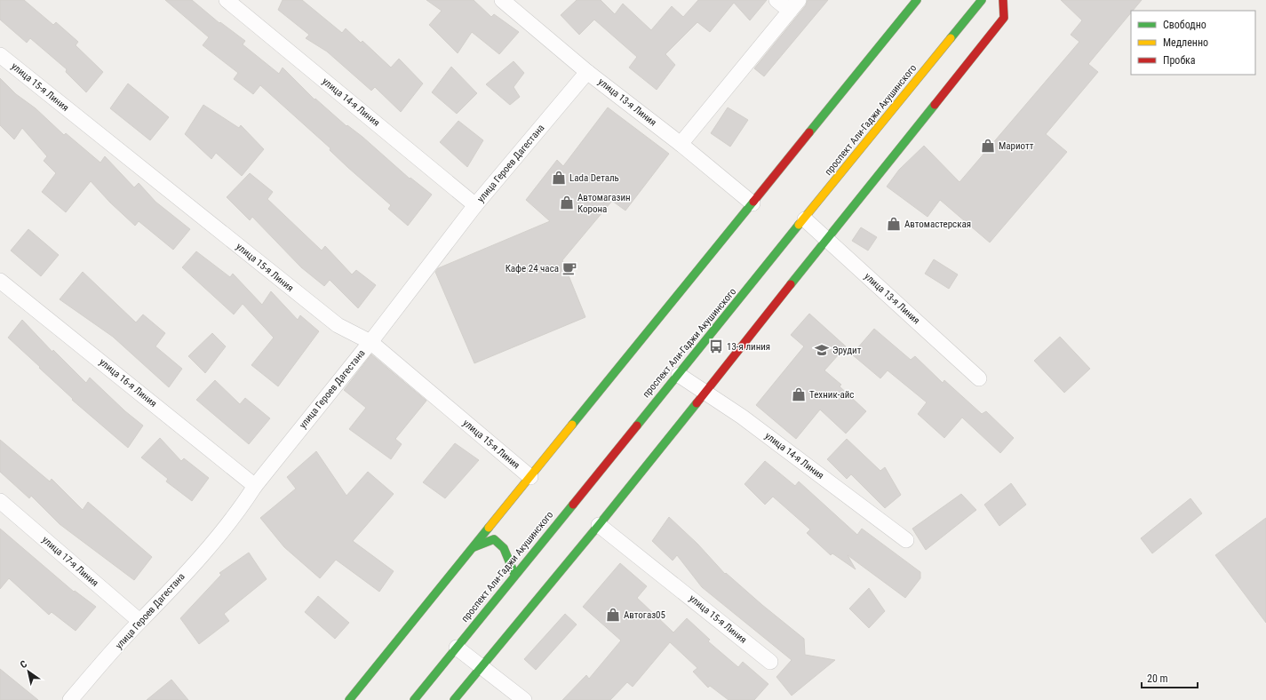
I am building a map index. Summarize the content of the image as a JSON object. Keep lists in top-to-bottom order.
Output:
{
  "streets": {
    "main road": ["проспект Али-Гаджи Акушинского"],
    "street": [
      "улица 15-я Линия",
      "улица 14-я Линия",
      "улица 13-я Линия",
      "улица Героев Дагестана",
      "улица 16-я Линия",
      "улица 17-я Линия"
    ]
  },
  "crossings": [
    ["улица 15-я Линия", "улица Героев Дагестана"],
    ["улица 14-я Линия", "проспект Али-Гаджи Акушинского"],
    ["улица 14-я Линия", "улица Героев Дагестана"],
    ["улица 13-я Линия", "проспект Али-Гаджи Акушинского"],
    ["улица 13-я Линия", "улица Героев Дагестана"],
    ["улица Героев Дагестана", "улица 16-я Линия"],
    ["улица Героев Дагестана", "улица 17-я Линия"]
  ],
  "places": {
    "shop": [
      "Мариотт",
      "Lada Dеталь",
      "Автомагазин Корона",
      "Автомастерская",
      "Техник-айс",
      "Автогаз05"
    ],
    "cafe": ["Кафе 24 часа"],
    "bus stop": ["13-я линия"],
    "school or university": ["Эрудит"]
  },
  "legend": ["Свободно", "Медленно", "Пробка"],
  "scale_bar": "20 m",
  "north": "top left"
}
